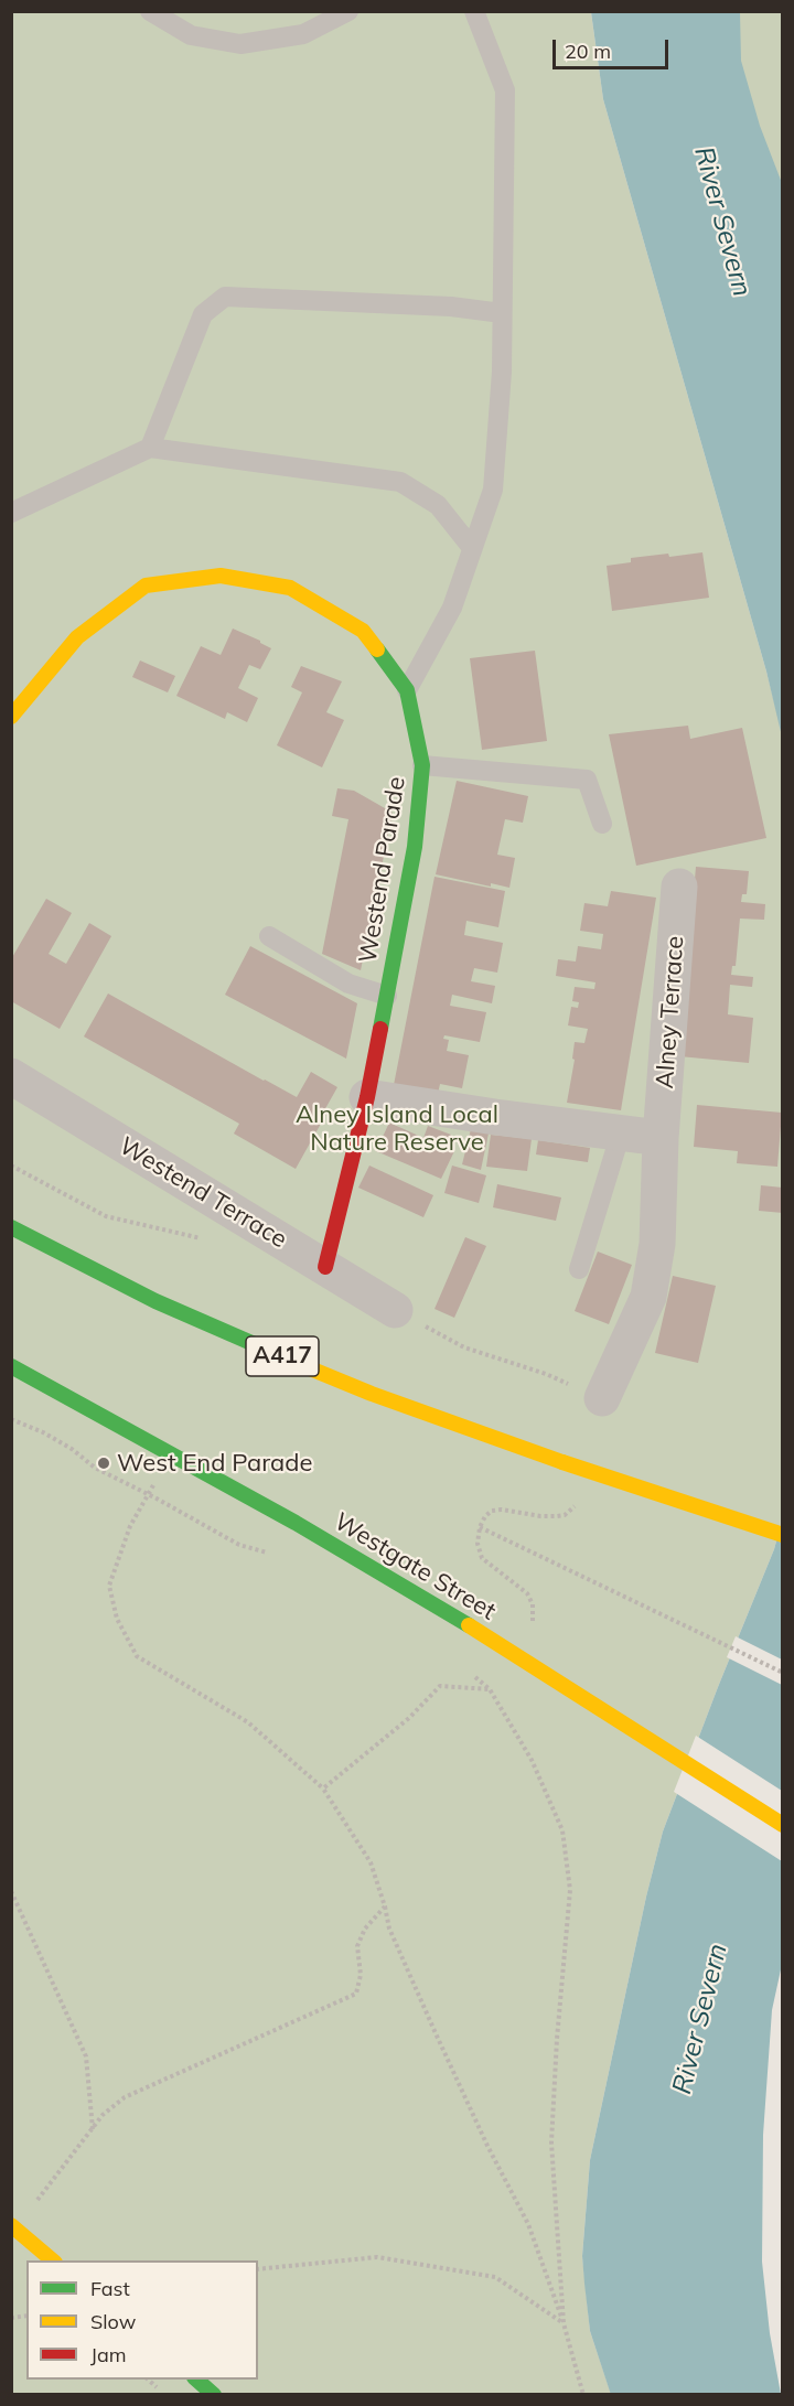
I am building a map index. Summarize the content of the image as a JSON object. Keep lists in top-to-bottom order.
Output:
{
  "streets": {
    "main road": ["Westend Parade", "A417", "Westgate Street"],
    "street": ["Alney Terrace", "Westend Terrace"]
  },
  "crossings": [
    ["Westend Parade", "Westend Terrace"]
  ],
  "water": ["River Severn"],
  "parks": ["Alney Island Local Nature Reserve"],
  "places": ["West End Parade"],
  "legend": ["Fast", "Slow", "Jam"],
  "scale_bar": "20 m"
}
